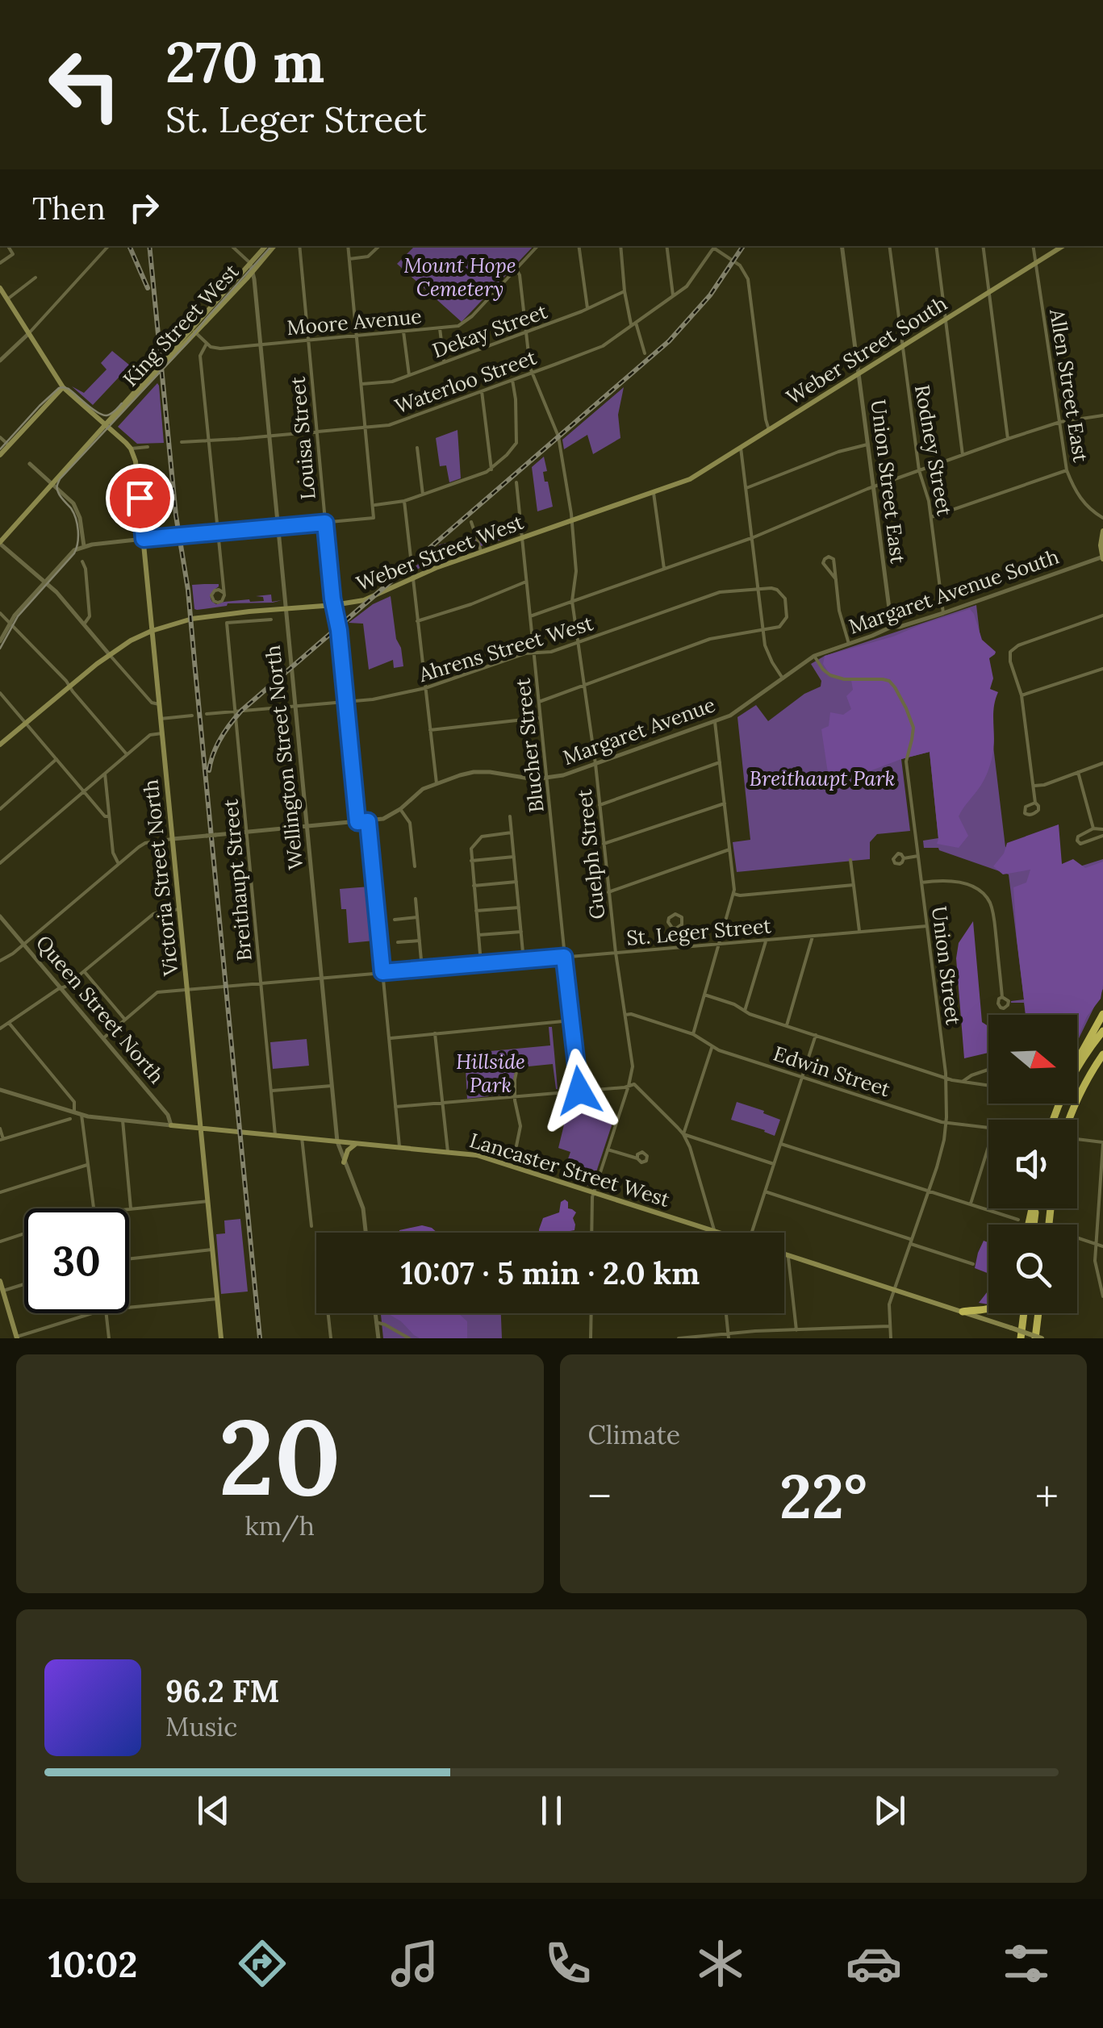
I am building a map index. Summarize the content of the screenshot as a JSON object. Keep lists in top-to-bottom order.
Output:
{
  "streets": {
    "main road": [
      "King Street West",
      "Weber Street South",
      "Weber Street West",
      "Victoria Street North",
      "Lancaster Street West"
    ],
    "street": [
      "Moore Avenue",
      "Dekay Street",
      "Waterloo Street",
      "Allen Street East",
      "Louisa Street",
      "Rodney Street",
      "Union Street East",
      "Margaret Avenue South",
      "Ahrens Street West",
      "Margaret Avenue",
      "Blucher Street",
      "Wellington Street North",
      "Guelph Street",
      "Breithaupt Street",
      "St. Leger Street",
      "Union Street",
      "Queen Street North",
      "Edwin Street"
    ]
  },
  "crossings": [
    ["Moore Avenue", "Louisa Street"],
    ["Moore Avenue", "Wellington Street North"],
    ["Moore Avenue", "Guelph Street"],
    ["King Street West", "Wellington Street North"],
    ["Dekay Street", "Guelph Street"],
    ["Weber Street South", "Allen Street East"],
    ["Weber Street South", "Rodney Street"],
    ["Weber Street South", "Union Street East"],
    ["Weber Street South", "Weber Street West"],
    ["Waterloo Street", "Louisa Street"],
    ["Waterloo Street", "Wellington Street North"],
    ["Waterloo Street", "Guelph Street"],
    ["Louisa Street", "Weber Street West"],
    ["Louisa Street", "Ahrens Street West"],
    ["Louisa Street", "Margaret Avenue"],
    ["Rodney Street", "Margaret Avenue South"],
    ["Union Street East", "Margaret Avenue South"],
    ["Weber Street West", "Blucher Street"],
    ["Weber Street West", "Wellington Street North"],
    ["Weber Street West", "Guelph Street"],
    ["Weber Street West", "Victoria Street North"],
    ["Margaret Avenue South", "Margaret Avenue"],
    ["Margaret Avenue South", "Union Street"],
    ["Ahrens Street West", "Blucher Street"],
    ["Ahrens Street West", "Wellington Street North"],
    ["Ahrens Street West", "Guelph Street"],
    ["Ahrens Street West", "Breithaupt Street"],
    ["Margaret Avenue", "Blucher Street"],
    ["Margaret Avenue", "Wellington Street North"],
    ["Margaret Avenue", "Guelph Street"],
    ["Margaret Avenue", "Victoria Street North"],
    ["Margaret Avenue", "Breithaupt Street"],
    ["Margaret Avenue", "Union Street"],
    ["Margaret Avenue", "Queen Street North"],
    ["Blucher Street", "St. Leger Street"],
    ["Wellington Street North", "St. Leger Street"],
    ["Wellington Street North", "Lancaster Street West"],
    ["Guelph Street", "St. Leger Street"],
    ["Guelph Street", "Edwin Street"],
    ["Guelph Street", "Lancaster Street West"],
    ["Victoria Street North", "St. Leger Street"],
    ["Victoria Street North", "Lancaster Street West"],
    ["Breithaupt Street", "St. Leger Street"],
    ["Breithaupt Street", "Lancaster Street West"],
    ["St. Leger Street", "Union Street"],
    ["St. Leger Street", "Queen Street North"],
    ["Union Street", "Edwin Street"],
    ["Queen Street North", "Lancaster Street West"]
  ],
  "parks": ["Mount Hope Cemetery", "Breithaupt Park", "Hillside Park"],
  "north": "right",
  "page": {
    "turn": ["270 m", "St. Leger Street"],
    "then": "Then",
    "limit": "30",
    "trip": "10:07 · 5 min · 2.0 km",
    "tile": [
      ["20", "km/h"],
      "Climate"
    ],
    "heat": ["−", "22°", "+"],
    "song": ["96.2 FM", "Music"],
    "tabs": "10:02"
  }
}
